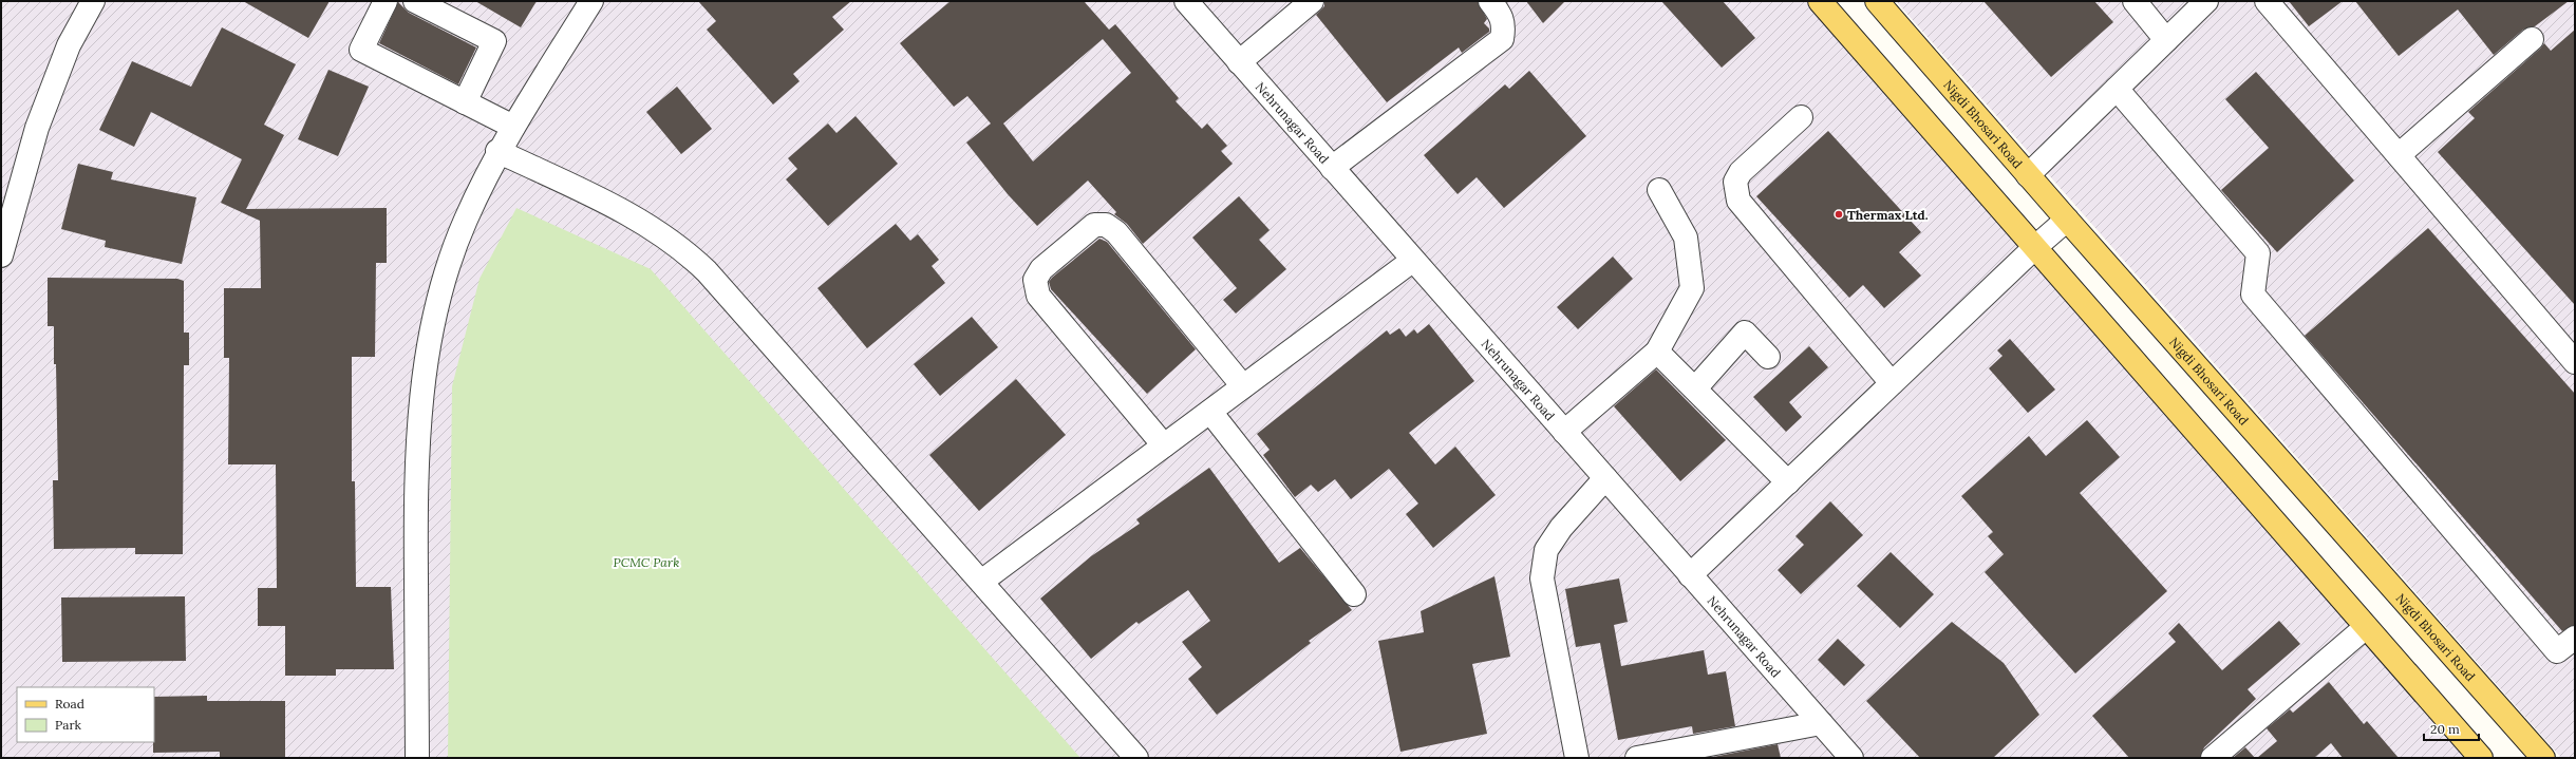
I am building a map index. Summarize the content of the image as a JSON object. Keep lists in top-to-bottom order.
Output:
{
  "streets": {
    "main road": ["Nigdi Bhosari Road"],
    "street": ["Nehrunagar Road"]
  },
  "parks": ["PCMC Park"],
  "places": ["Thermax Ltd."],
  "legend": ["Road", "Park"],
  "scale_bar": "20 m"
}
